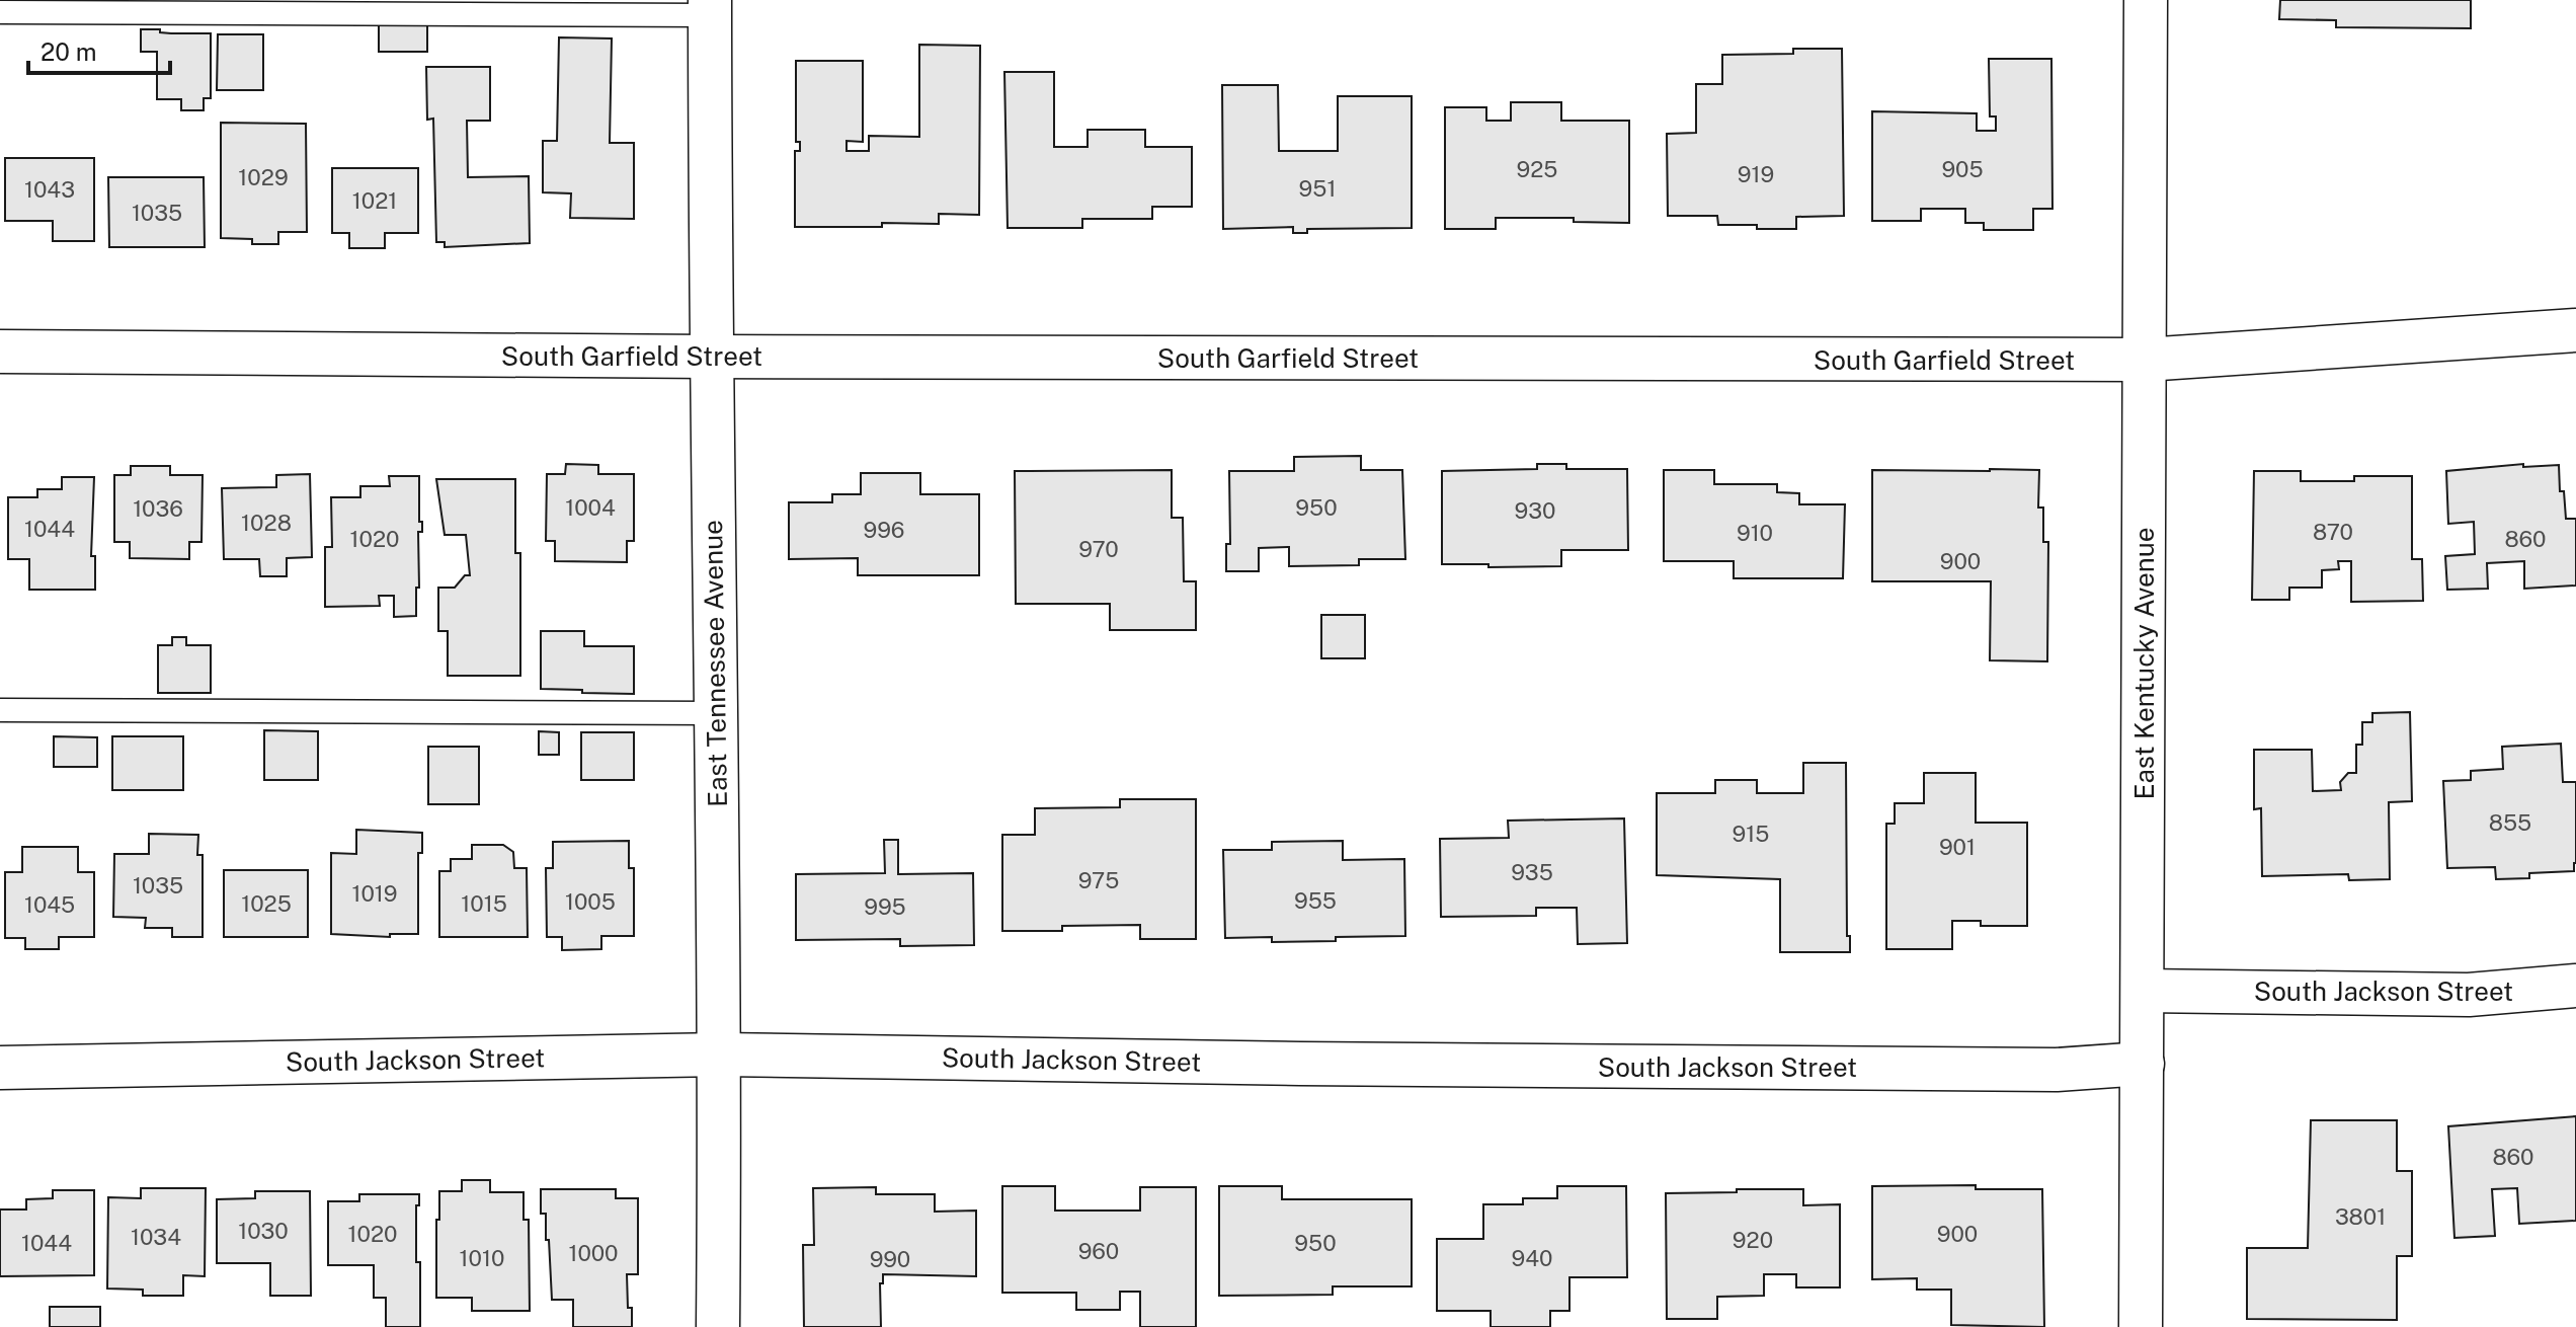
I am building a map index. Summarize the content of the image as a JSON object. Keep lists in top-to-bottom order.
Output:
{
  "streets": {
    "street": [
      "South Garfield Street",
      "East Tennessee Avenue",
      "East Kentucky Avenue",
      "South Jackson Street"
    ]
  },
  "crossings": [
    ["South Garfield Street", "East Tennessee Avenue"],
    ["South Garfield Street", "East Kentucky Avenue"],
    ["East Tennessee Avenue", "South Jackson Street"],
    ["East Kentucky Avenue", "South Jackson Street"]
  ],
  "house_numbers": [
    "925",
    "905",
    "919",
    "1029",
    "951",
    "1043",
    "1021",
    "1035",
    "1004",
    "950",
    "1036",
    "930",
    "1028",
    "1044",
    "996",
    "870",
    "910",
    "1020",
    "860",
    "970",
    "900",
    "855",
    "915",
    "901",
    "935",
    "975",
    "1035",
    "1019",
    "955",
    "1005",
    "1025",
    "1015",
    "1045",
    "995",
    "860",
    "3801",
    "1030",
    "1020",
    "900",
    "1034",
    "920",
    "1044",
    "950",
    "960",
    "1000",
    "1010",
    "940",
    "990"
  ],
  "scale_bar": "20 m"
}
